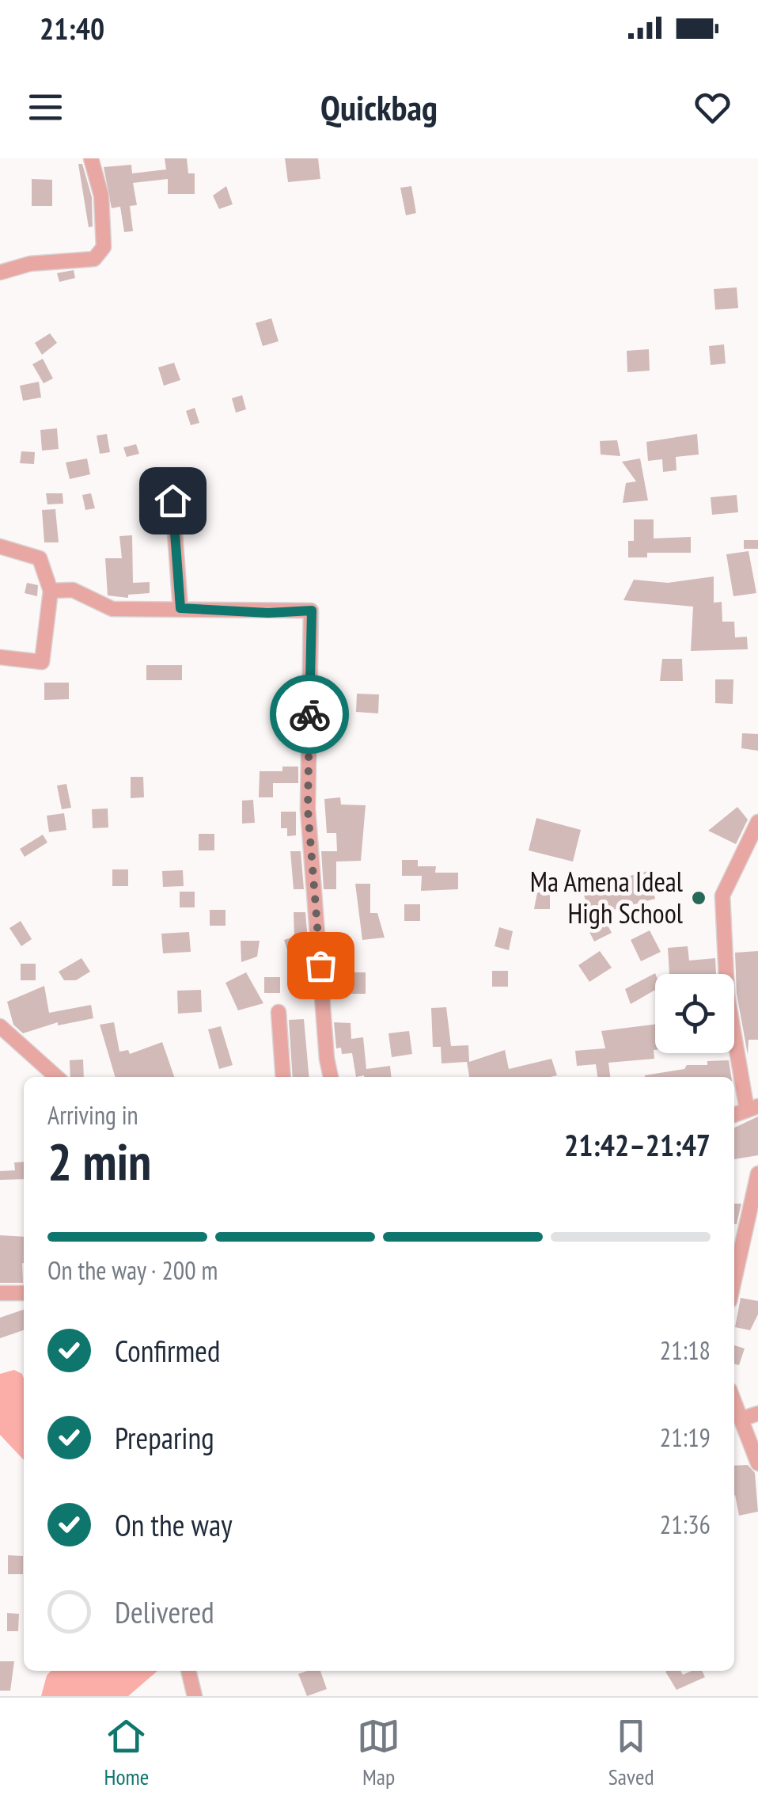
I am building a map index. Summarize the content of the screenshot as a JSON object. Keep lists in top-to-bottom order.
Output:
{
  "places": ["Ma Amena Ideal High School"],
  "page": {
    "status": "21:40",
    "header": "Quickbag",
    "heading": ["2 min", "Arriving in", "21:42–21:47"],
    "bar": "On the way · 200 m",
    "list": [
      ["Confirmed", "21:18"],
      ["Preparing", "21:19"],
      ["On the way", "21:36"],
      "Delivered"
    ],
    "tabs": ["Home", "Map", "Saved"]
  }
}
